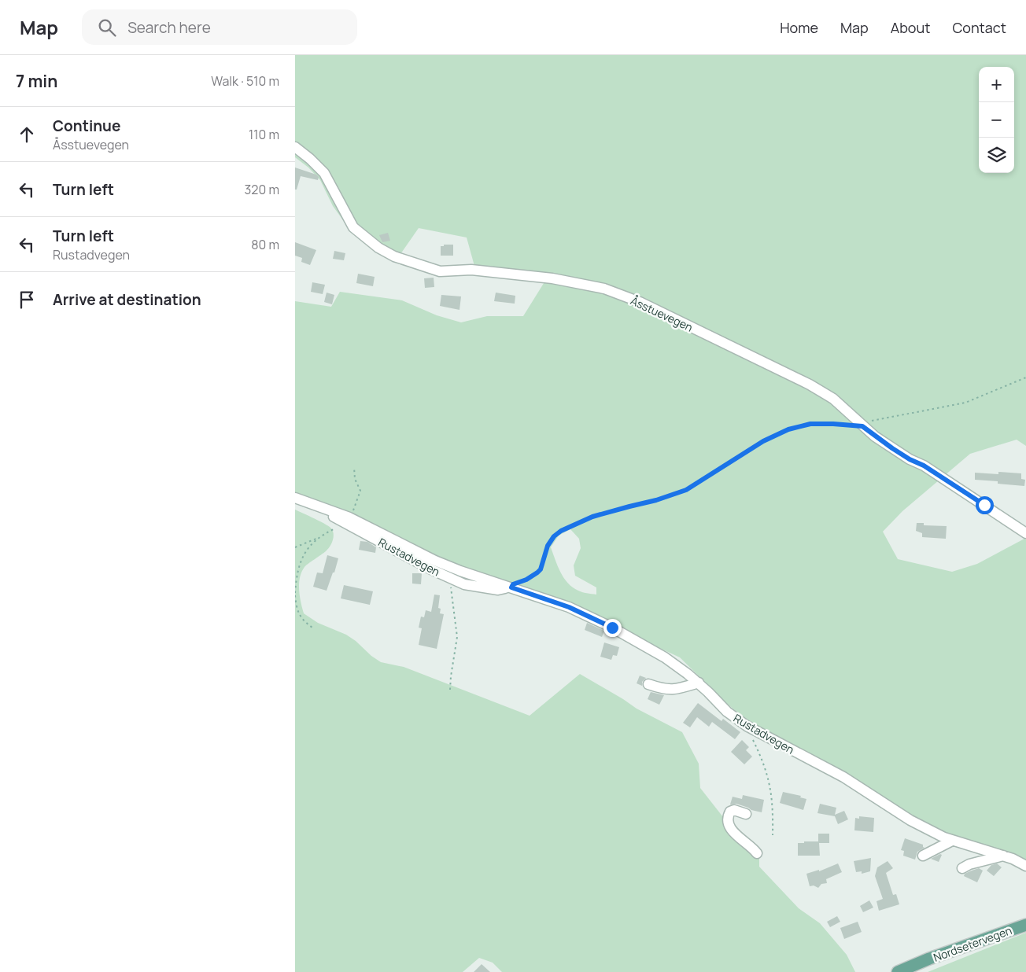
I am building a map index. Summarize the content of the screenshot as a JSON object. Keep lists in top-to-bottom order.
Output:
{
  "streets": {
    "main road": ["Nordsetervegen"],
    "street": ["Åsstuevegen", "Rustadvegen"]
  },
  "page": {
    "header": "Map",
    "search": "Search here",
    "nav": [
      "Home",
      "Map",
      "About",
      "Contact"
    ],
    "heading": ["7 min", "Walk · 510 m"],
    "map_buttons": ["+", "−"],
    "list": [
      ["Continue", "Åsstuevegen", "110 m"],
      ["Turn left", "320 m"],
      ["Turn left", "Rustadvegen", "80 m"],
      "Arrive at destination"
    ]
  }
}
